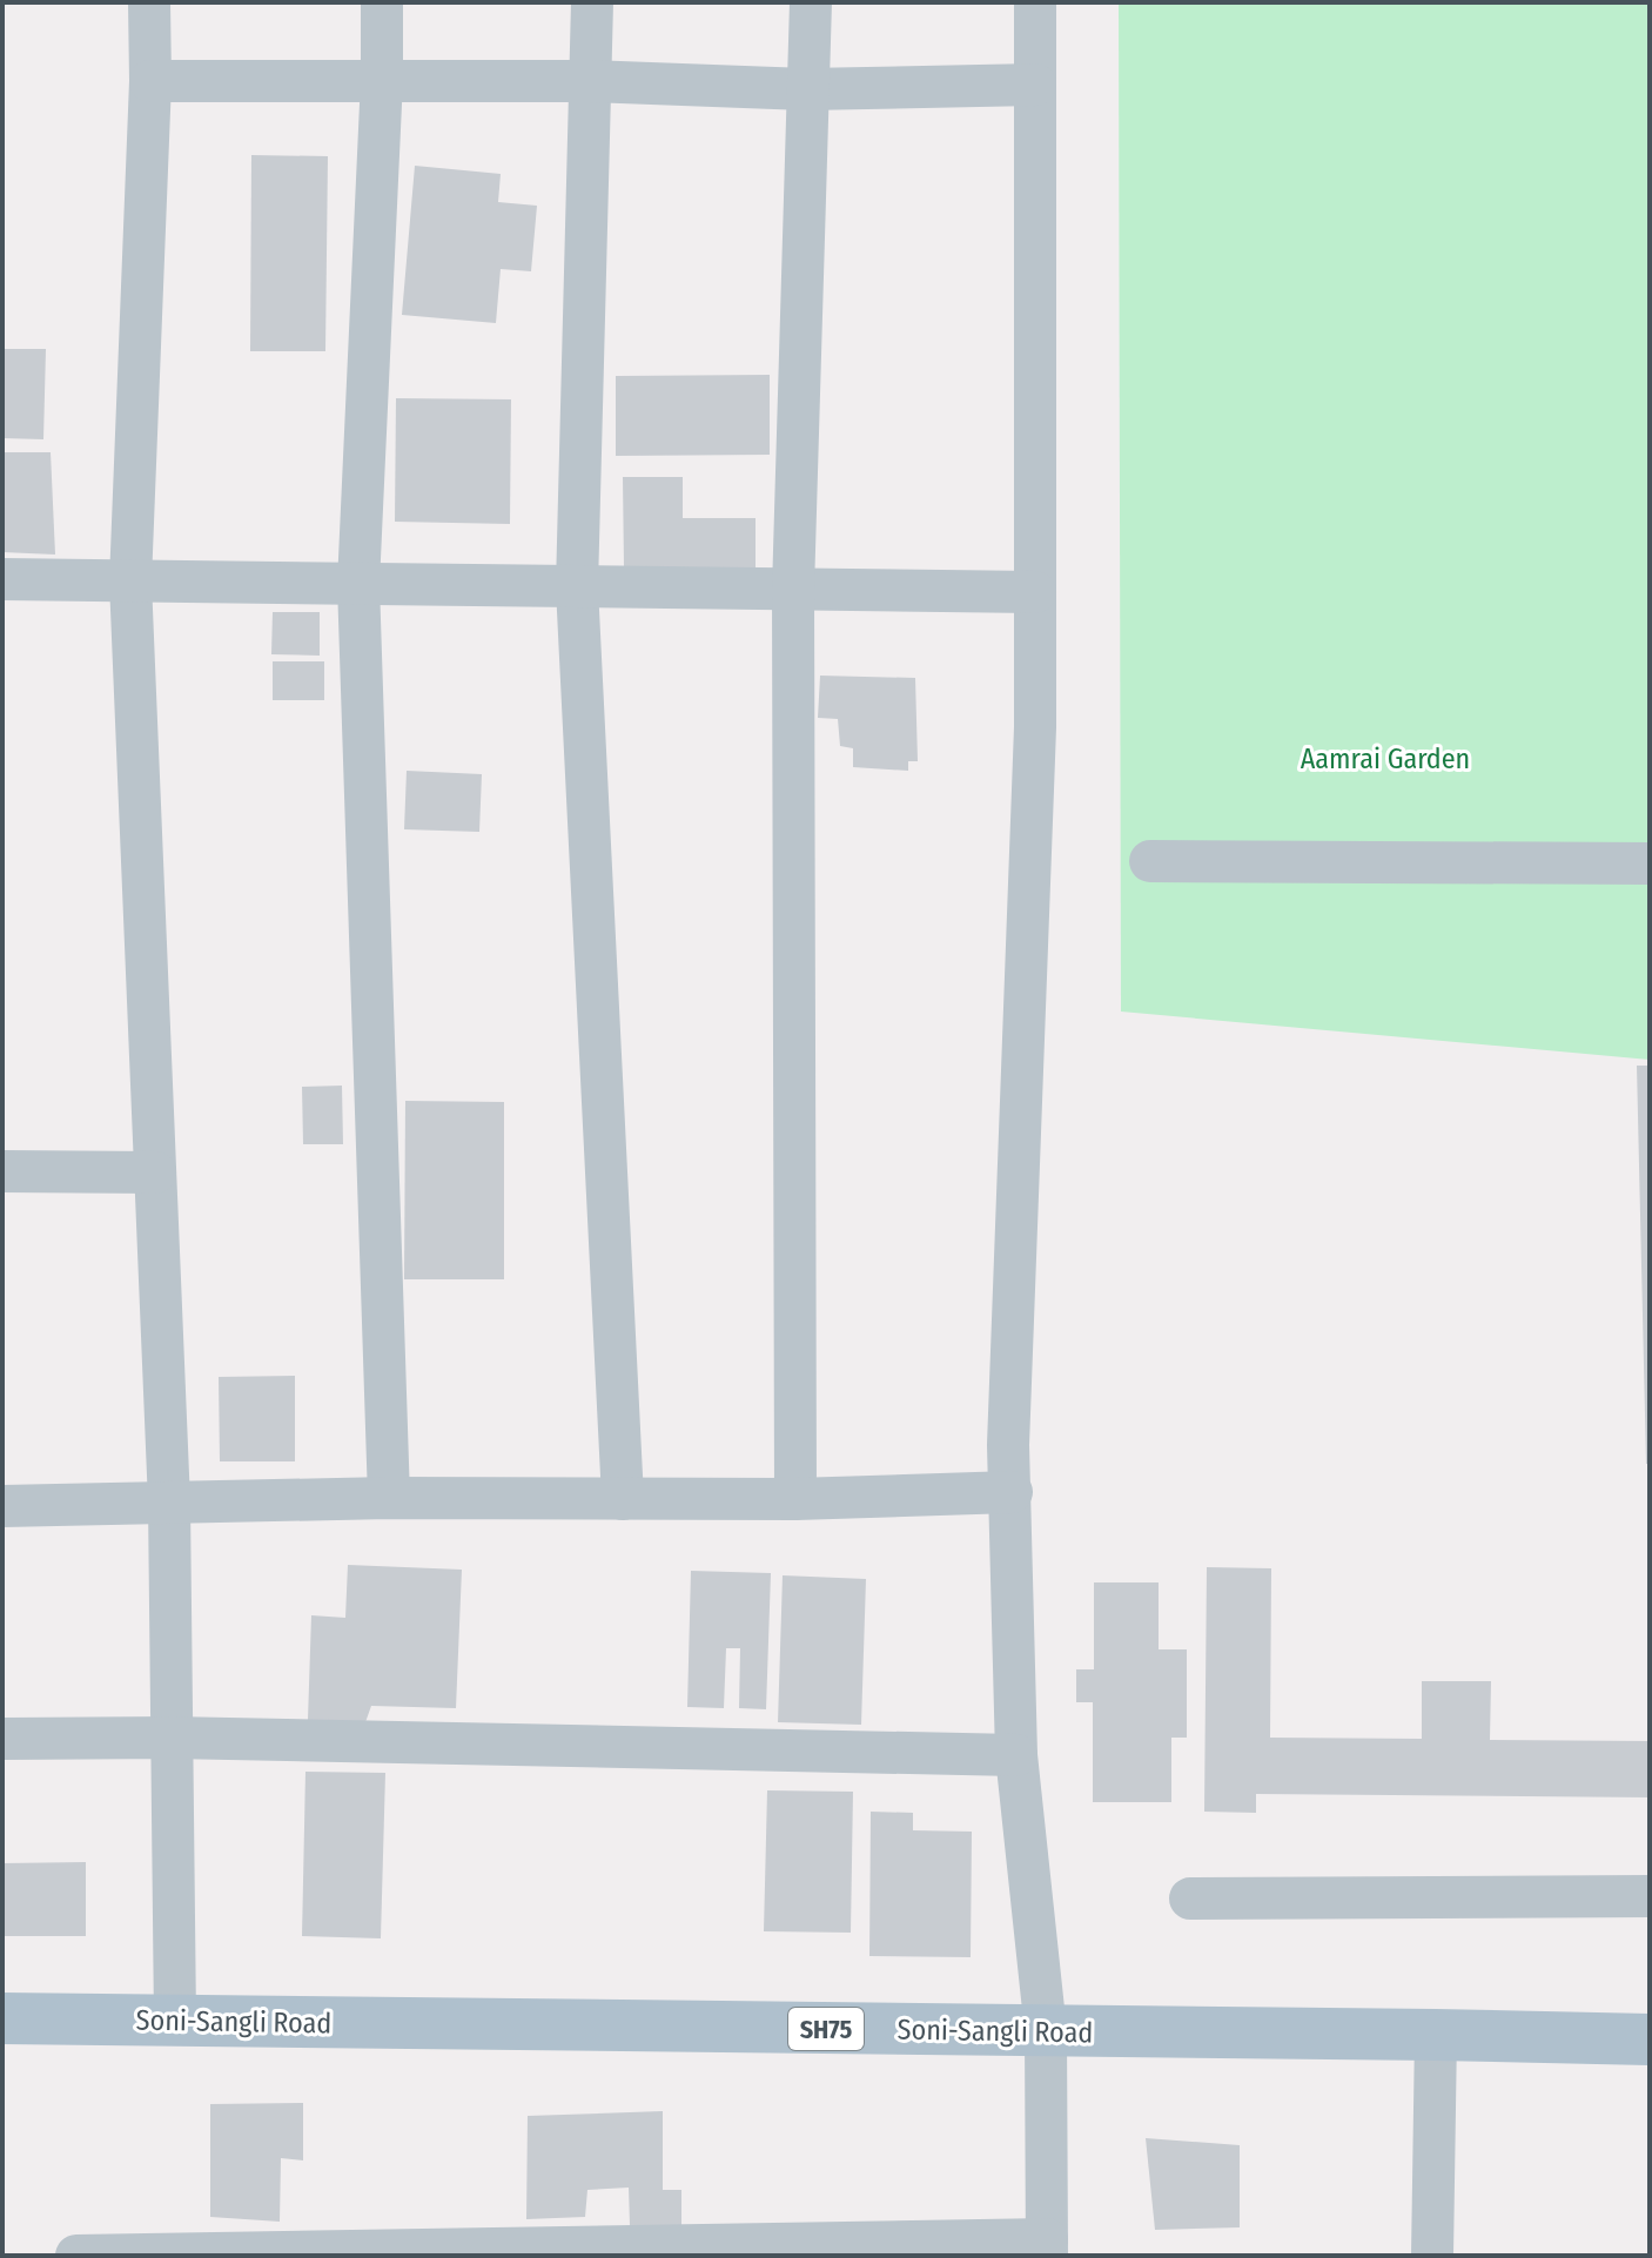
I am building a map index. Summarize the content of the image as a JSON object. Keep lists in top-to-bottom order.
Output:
{
  "streets": {
    "main road": ["Soni-Sangli Road", "SH75"]
  },
  "parks": ["Aamrai Garden"]
}
